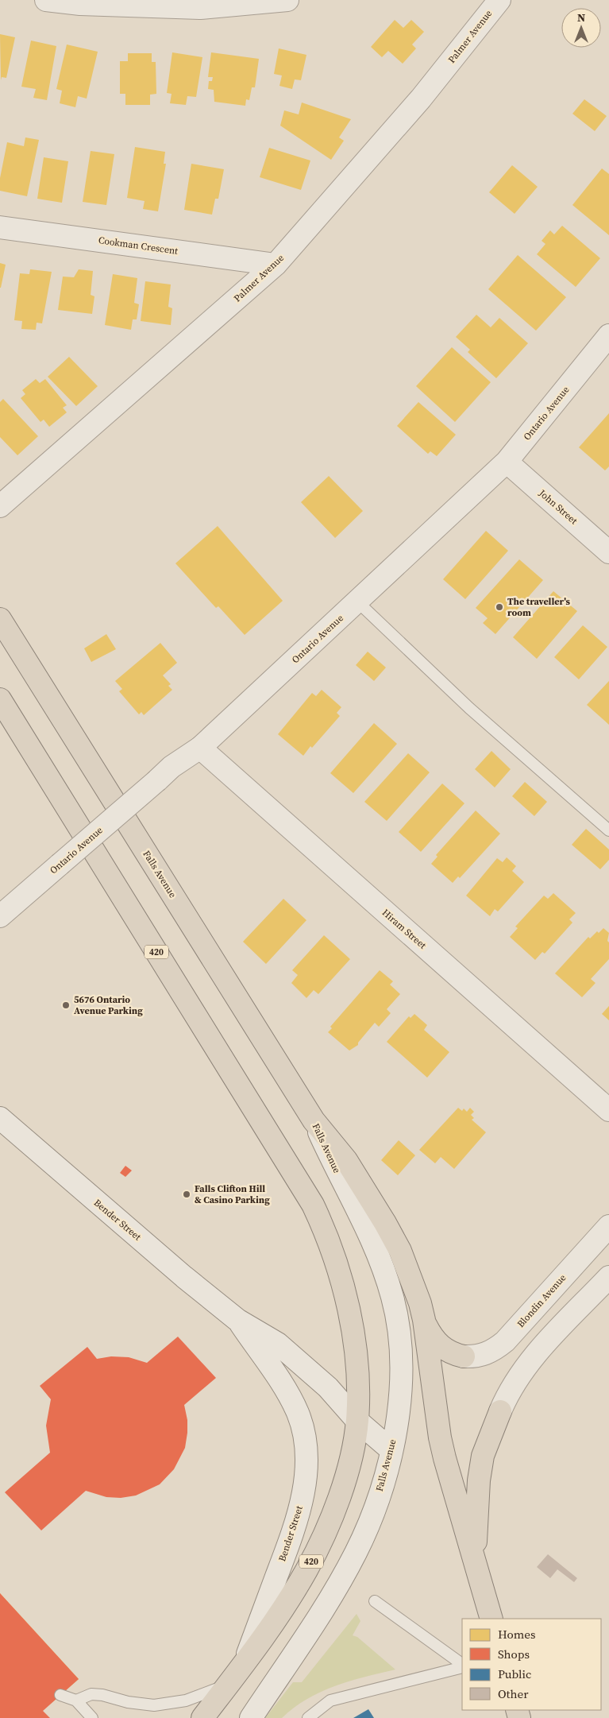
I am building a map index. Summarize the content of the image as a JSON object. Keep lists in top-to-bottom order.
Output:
{
  "streets": {
    "highway": ["Falls Avenue", "420"],
    "street": [
      "Palmer Avenue",
      "Cookman Crescent",
      "Ontario Avenue",
      "John Street",
      "Hiram Street",
      "Bender Street",
      "Blondin Avenue"
    ]
  },
  "crossings": [
    ["Palmer Avenue", "Cookman Crescent"],
    ["Ontario Avenue", "John Street"],
    ["Ontario Avenue", "Hiram Street"],
    ["Falls Avenue", "Bender Street"],
    ["420", "Bender Street"]
  ],
  "places": ["The traveller's room", "5676 Ontario Avenue Parking", "Falls Clifton Hill & Casino Parking"],
  "legend": [
    "Homes",
    "Shops",
    "Public",
    "Other"
  ],
  "north": "top"
}
